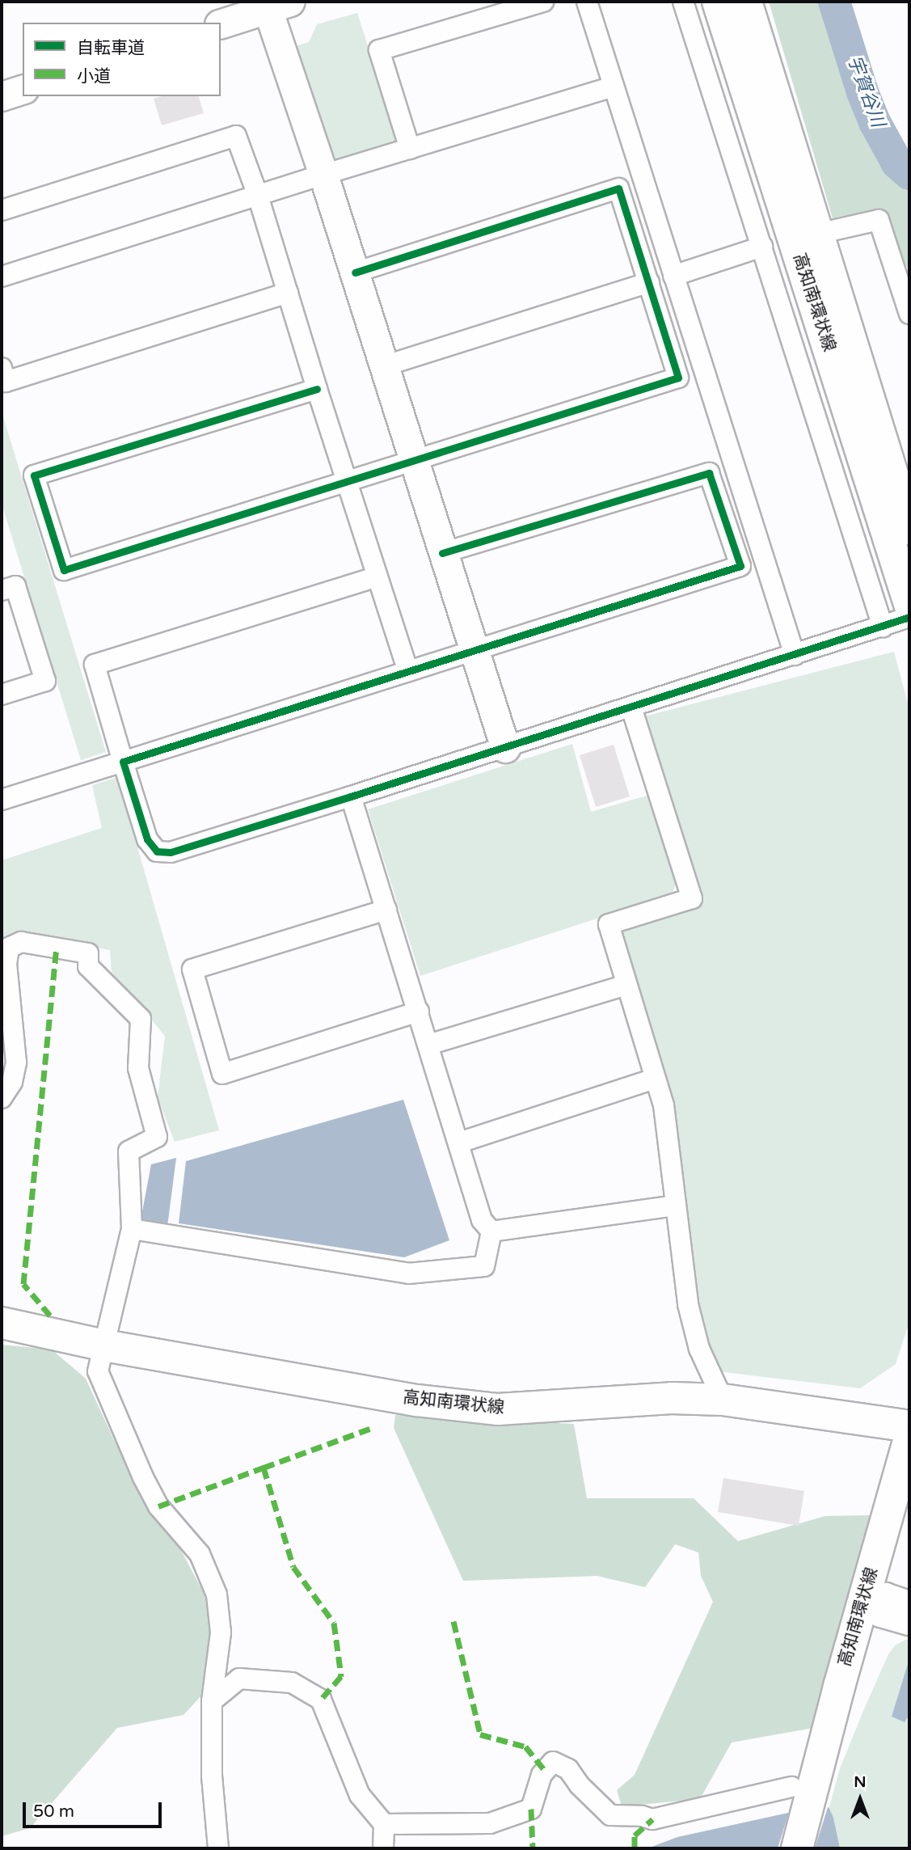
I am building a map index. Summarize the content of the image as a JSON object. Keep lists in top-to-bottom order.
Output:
{
  "streets": {
    "main road": ["高知南環状線"]
  },
  "water": ["宇賀谷川"],
  "legend": ["自転車道", "小道"],
  "scale_bar": "50 m",
  "north": "top"
}
